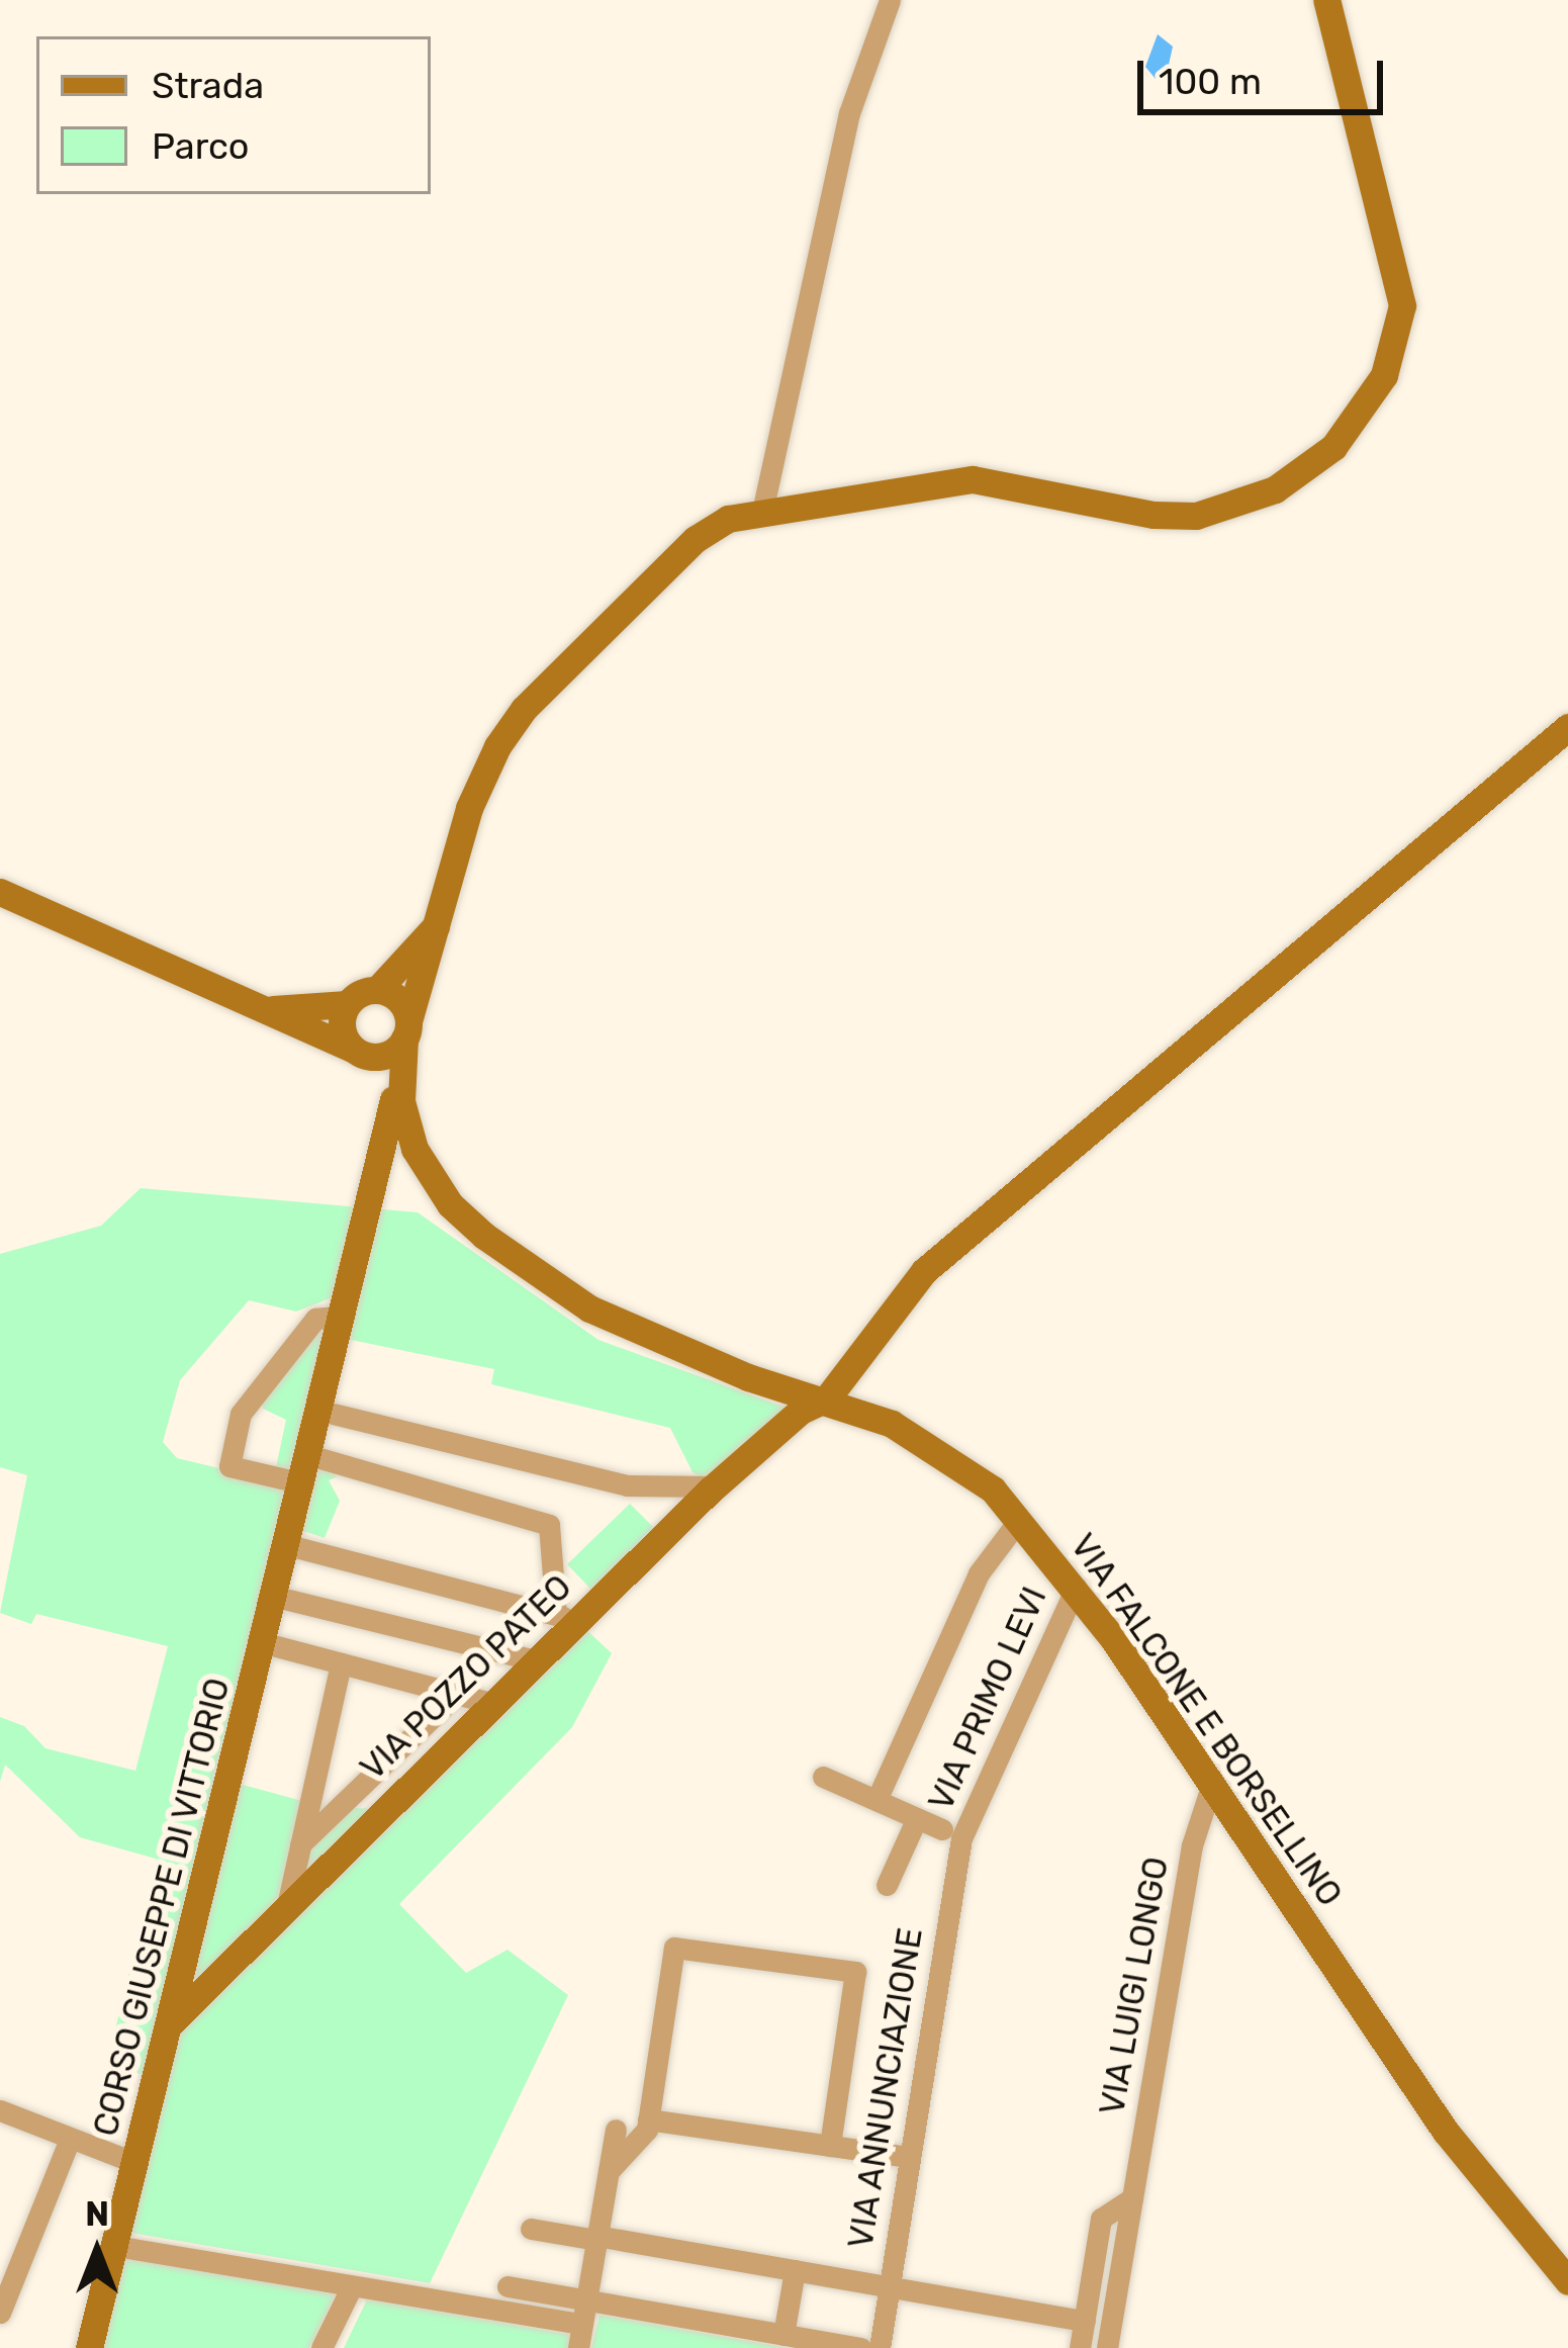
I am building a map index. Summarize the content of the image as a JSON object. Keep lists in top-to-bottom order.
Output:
{
  "streets": {
    "street": [
      "VIA POZZO PATEO",
      "VIA PRIMO LEVI",
      "VIA FALCONE E BORSELLINO",
      "CORSO GIUSEPPE DI VITTORIO",
      "VIA LUIGI LONGO",
      "VIA ANNUNCIAZIONE"
    ]
  },
  "crossings": [
    ["VIA POZZO PATEO", "VIA FALCONE E BORSELLINO"],
    ["VIA POZZO PATEO", "CORSO GIUSEPPE DI VITTORIO"],
    ["VIA PRIMO LEVI", "VIA FALCONE E BORSELLINO"],
    ["VIA PRIMO LEVI", "VIA ANNUNCIAZIONE"],
    ["VIA FALCONE E BORSELLINO", "CORSO GIUSEPPE DI VITTORIO"],
    ["VIA FALCONE E BORSELLINO", "VIA LUIGI LONGO"]
  ],
  "legend": ["Strada", "Parco"],
  "scale_bar": "100 m",
  "north": "top"
}
